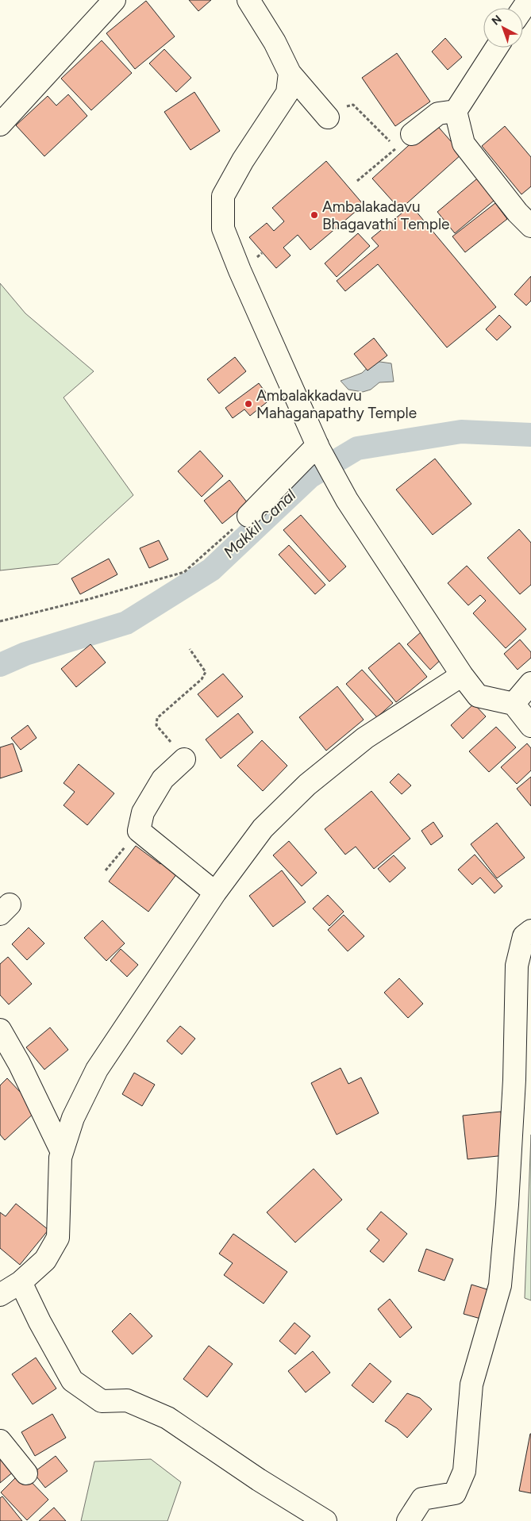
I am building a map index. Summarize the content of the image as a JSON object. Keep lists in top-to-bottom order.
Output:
{
  "water": ["Makkil Canal"],
  "places": ["Ambalakadavu Bhagavathi Temple", "Ambalakkadavu Mahaganapathy Temple"],
  "north": "top left"
}
